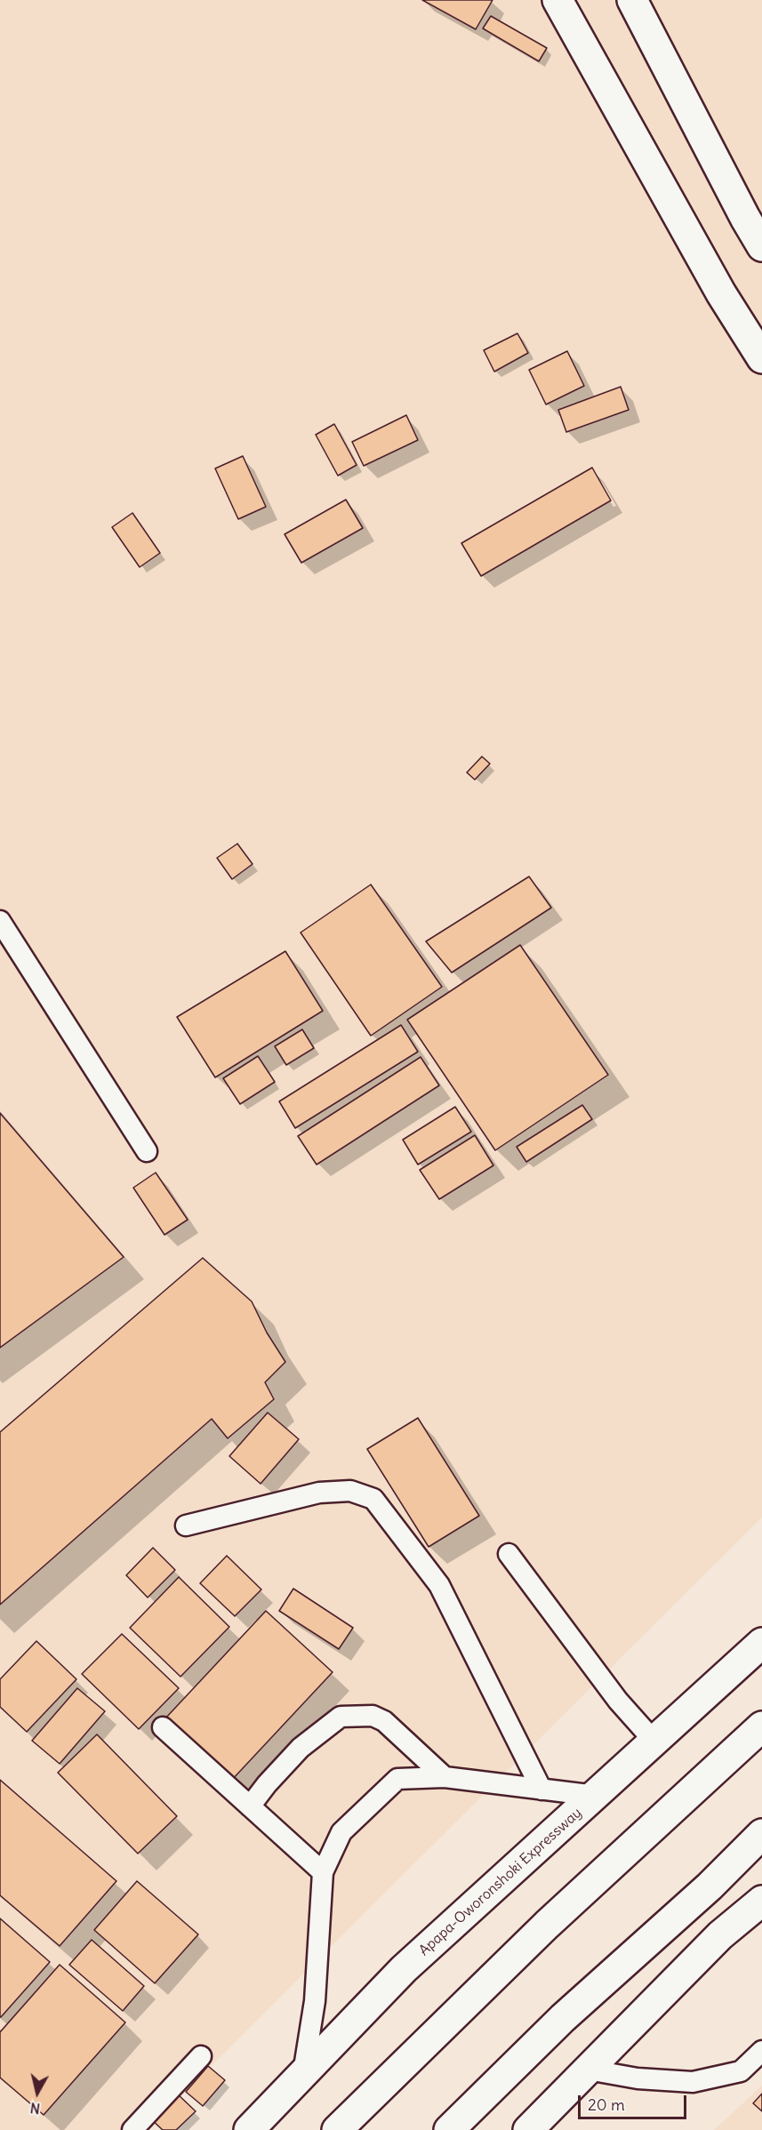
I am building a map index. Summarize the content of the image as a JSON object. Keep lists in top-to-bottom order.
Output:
{
  "streets": {
    "main road": ["Apapa-Oworonshoki Expressway"]
  },
  "scale_bar": "20 m",
  "north": "bottom"
}
